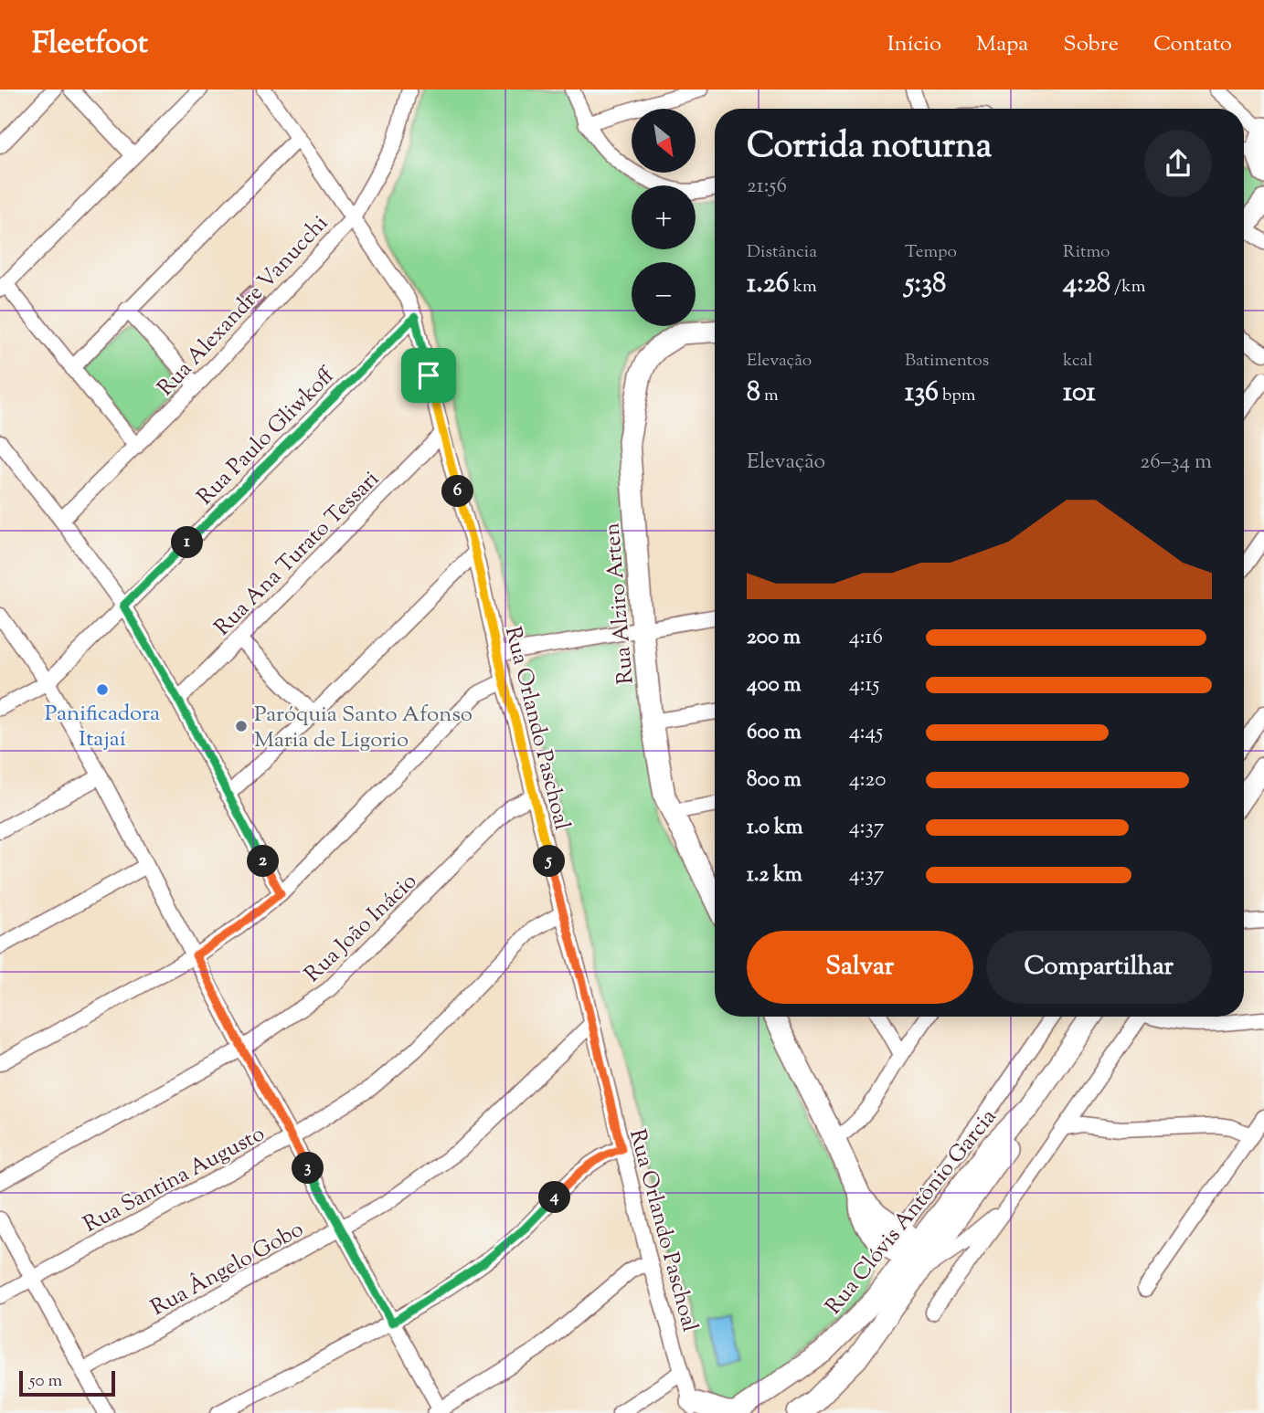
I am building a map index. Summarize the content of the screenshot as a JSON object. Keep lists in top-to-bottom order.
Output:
{
  "streets": {
    "main road": ["Rua Alziro Arten", "Rua Clóvis Antônio Garcia"],
    "street": [
      "Rua Alexandre Vanucchi",
      "Rua Paulo Gliwkoff",
      "Rua Ana Turato Tessari",
      "Rua Orlando Paschoal",
      "Rua João Inácio",
      "Rua Santina Augusto",
      "Rua Ângelo Gobo"
    ]
  },
  "crossings": [
    ["Rua Alexandre Vanucchi", "Rua Orlando Paschoal"],
    ["Rua Paulo Gliwkoff", "Rua Orlando Paschoal"],
    ["Rua Ana Turato Tessari", "Rua Orlando Paschoal"],
    ["Rua Orlando Paschoal", "Rua João Inácio"],
    ["Rua Orlando Paschoal", "Rua Santina Augusto"],
    ["Rua Orlando Paschoal", "Rua Ângelo Gobo"]
  ],
  "places": ["Panificadora Itajaí", "Paróquia Santo Afonso Maria de Ligorio"],
  "scale_bar": "50 m",
  "north": "bottom right",
  "page": {
    "header": "Fleetfoot",
    "nav": [
      "Início",
      "Mapa",
      "Sobre",
      "Contato"
    ],
    "map_buttons": ["+", "−"],
    "heading": ["Corrida noturna", "21:56"],
    "stats": [
      ["Distância", "1.26 km"],
      ["Tempo", "5:38"],
      ["Ritmo", "4:28 /km"],
      ["Elevação", "8 m"],
      ["Batimentos", "136 bpm"],
      ["kcal", "101"]
    ],
    "chart": ["Elevação", "26–34 m"],
    "pins": [
      "6",
      "1",
      "2",
      "5",
      "3",
      "4"
    ],
    "list": [
      {
        "name": "200 m",
        "note": "4:16"
      },
      {
        "name": "400 m",
        "note": "4:15"
      },
      {
        "name": "600 m",
        "note": "4:45"
      },
      {
        "name": "800 m",
        "note": "4:20"
      },
      {
        "name": "1.0 km",
        "note": "4:37"
      },
      {
        "name": "1.2 km",
        "note": "4:37"
      }
    ],
    "buttons": ["Salvar", "Compartilhar"],
    "scale": "50 m"
  }
}
